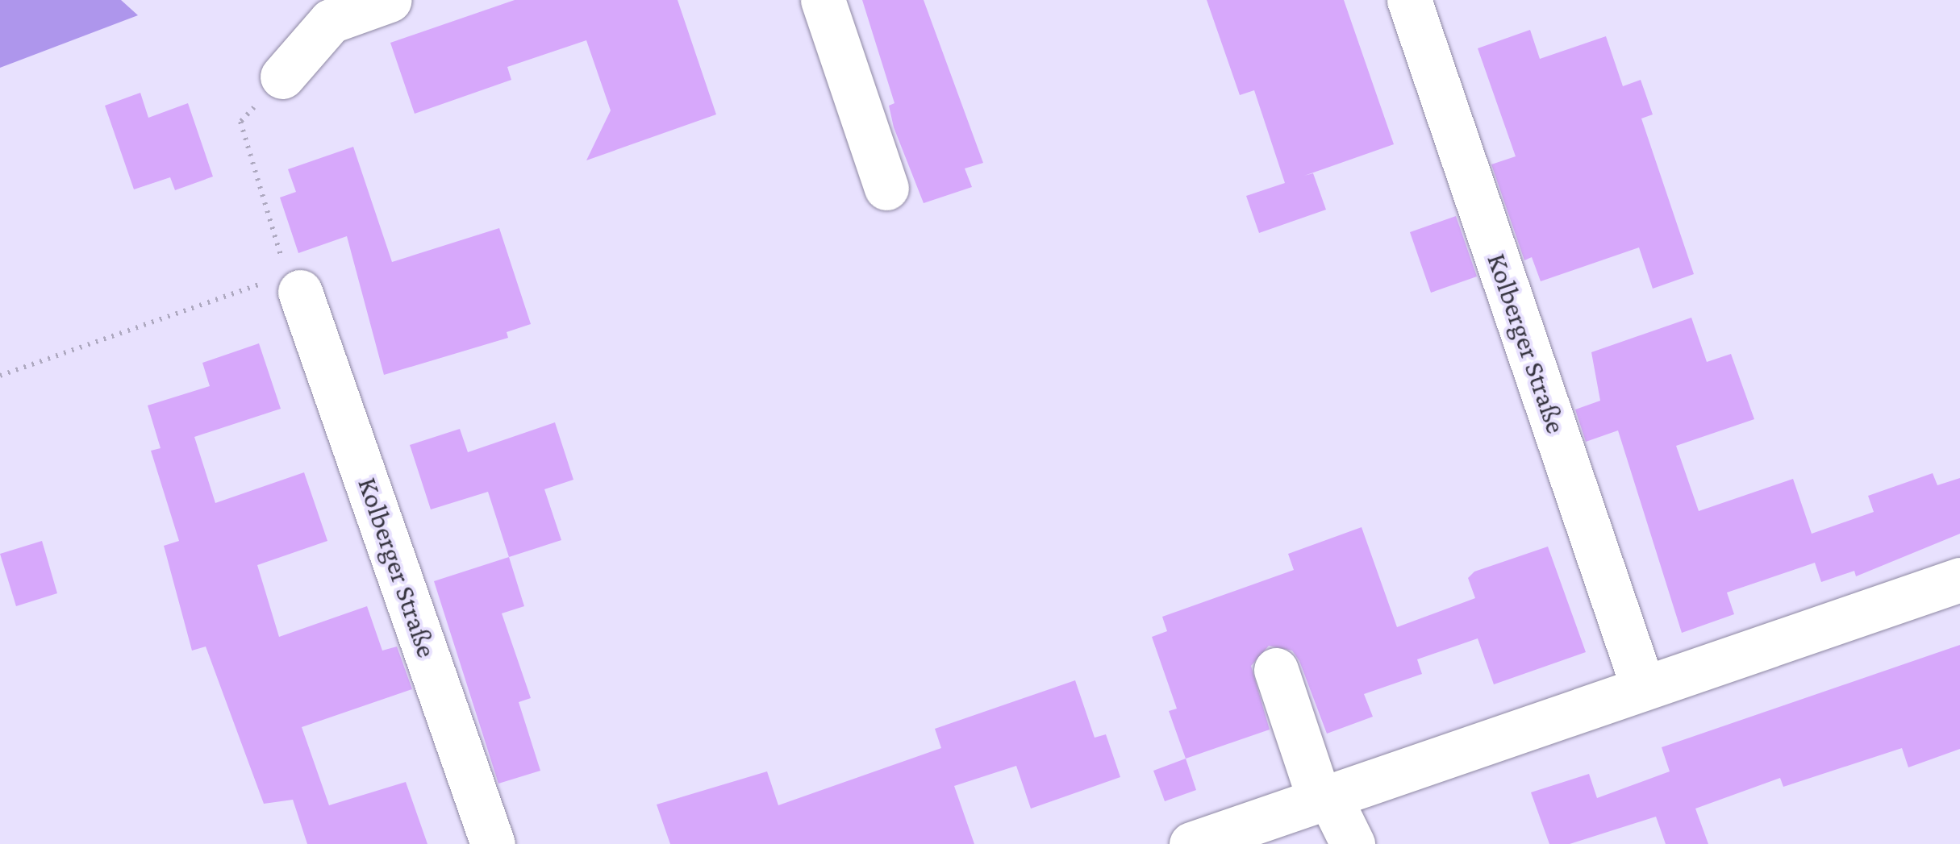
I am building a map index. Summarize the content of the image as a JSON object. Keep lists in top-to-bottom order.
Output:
{
  "streets": {
    "street": ["Kolberger Straße"]
  }
}
